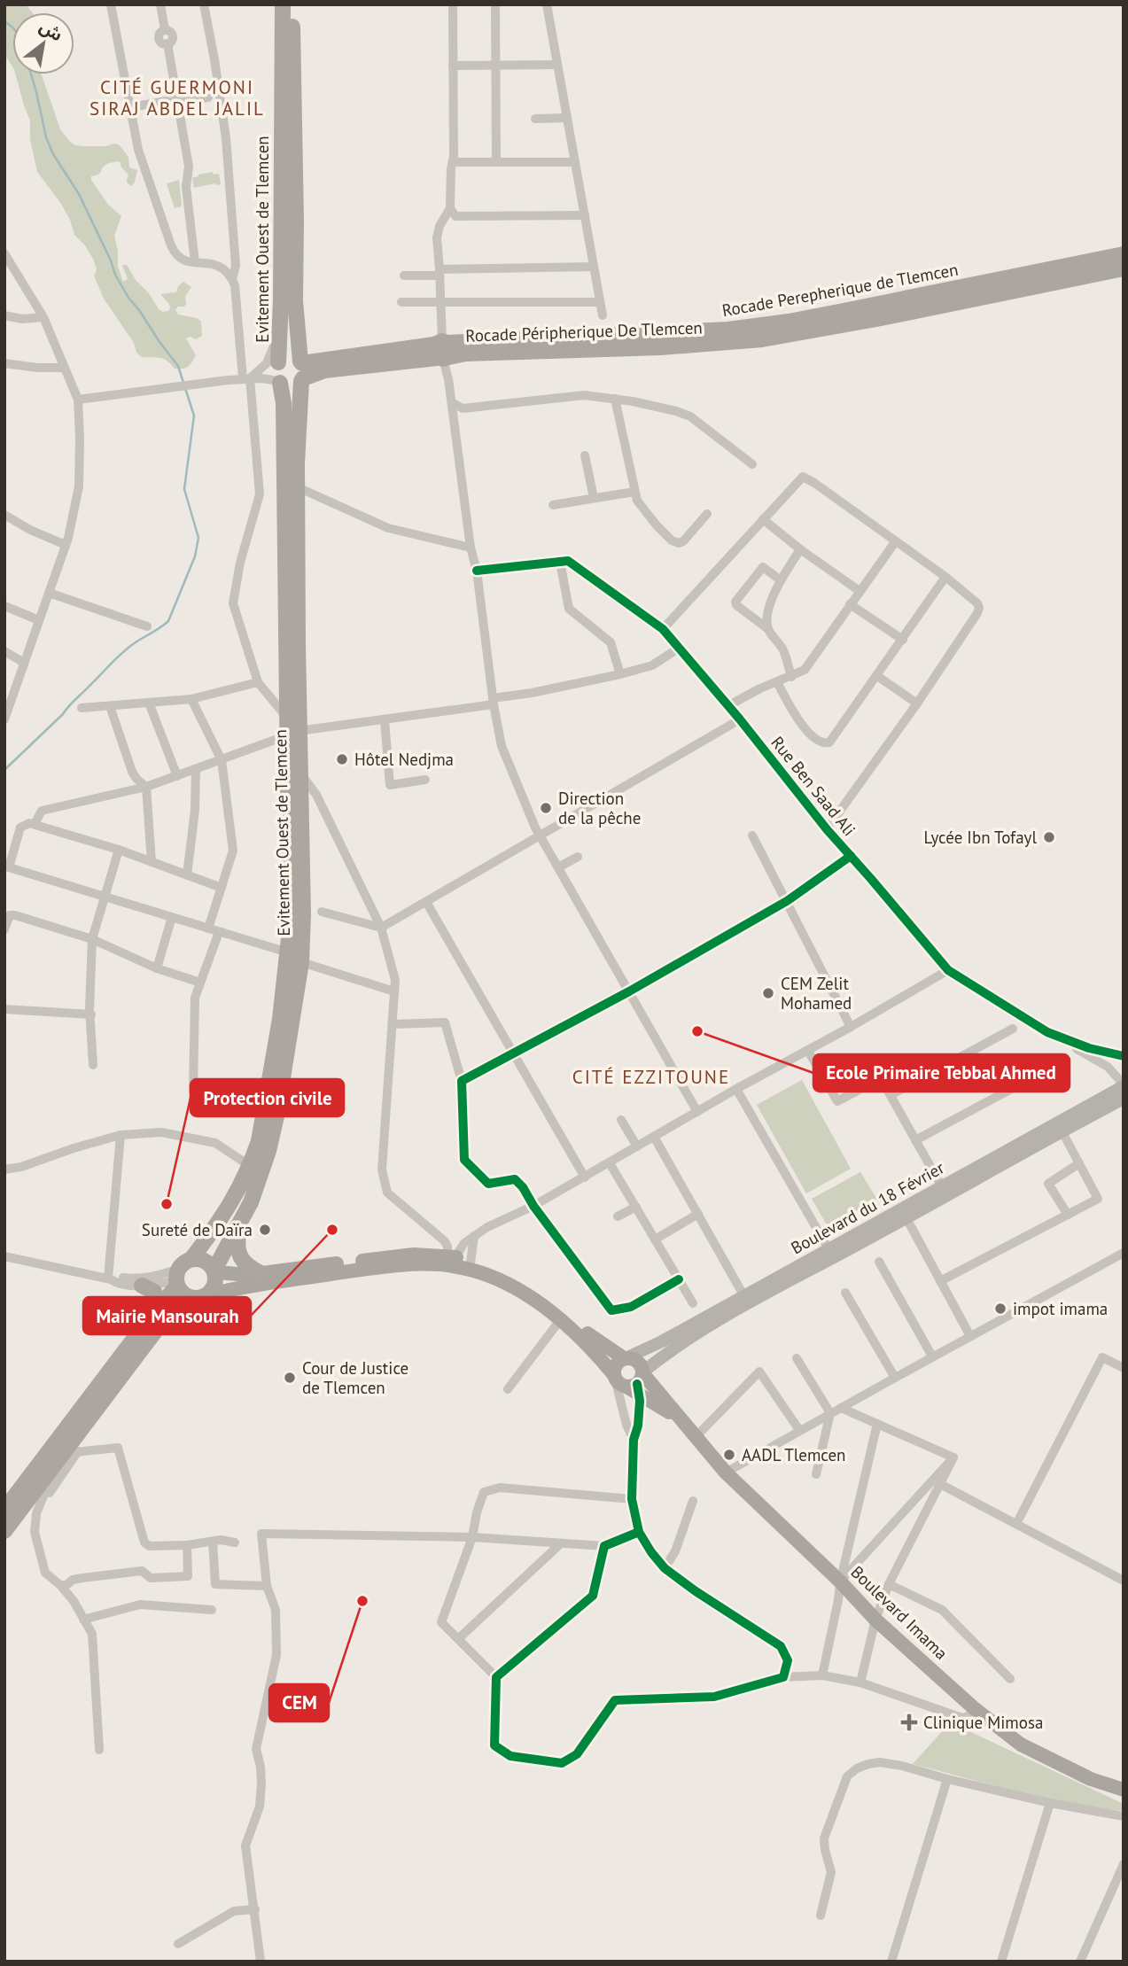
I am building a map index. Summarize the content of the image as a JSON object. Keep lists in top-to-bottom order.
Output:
{
  "streets": {
    "highway": ["Evitement Ouest de Tlemcen", "Rocade Perepherique de Tlemcen", "Rocade Péripherique De Tlemcen"],
    "main road": ["Boulevard du 18 Février", "Boulevard Imama"],
    "street": ["Rue Ben Saad Ali"]
  },
  "crossings": [
    ["Evitement Ouest de Tlemcen", "Boulevard Imama"],
    ["Rocade Perepherique de Tlemcen", "Rocade Péripherique De Tlemcen"],
    ["Boulevard du 18 Février", "Boulevard Imama"]
  ],
  "districts": ["CITÉ GUERMONI SIRAJ ABDEL JALIL", "CITÉ EZZITOUNE"],
  "places": {
    "other": [
      "Hôtel Nedjma",
      "Direction de la pêche",
      "Lycée Ibn Tofayl",
      "CEM Zelit Mohamed",
      "Ecole Primaire Tebbal Ahmed",
      "Protection civile",
      "Sureté de Daïra",
      "Mairie Mansourah",
      "impot imama",
      "Cour de Justice de Tlemcen",
      "AADL Tlemcen",
      "CEM"
    ],
    "health": ["Clinique Mimosa"]
  },
  "north": "top right"
}
